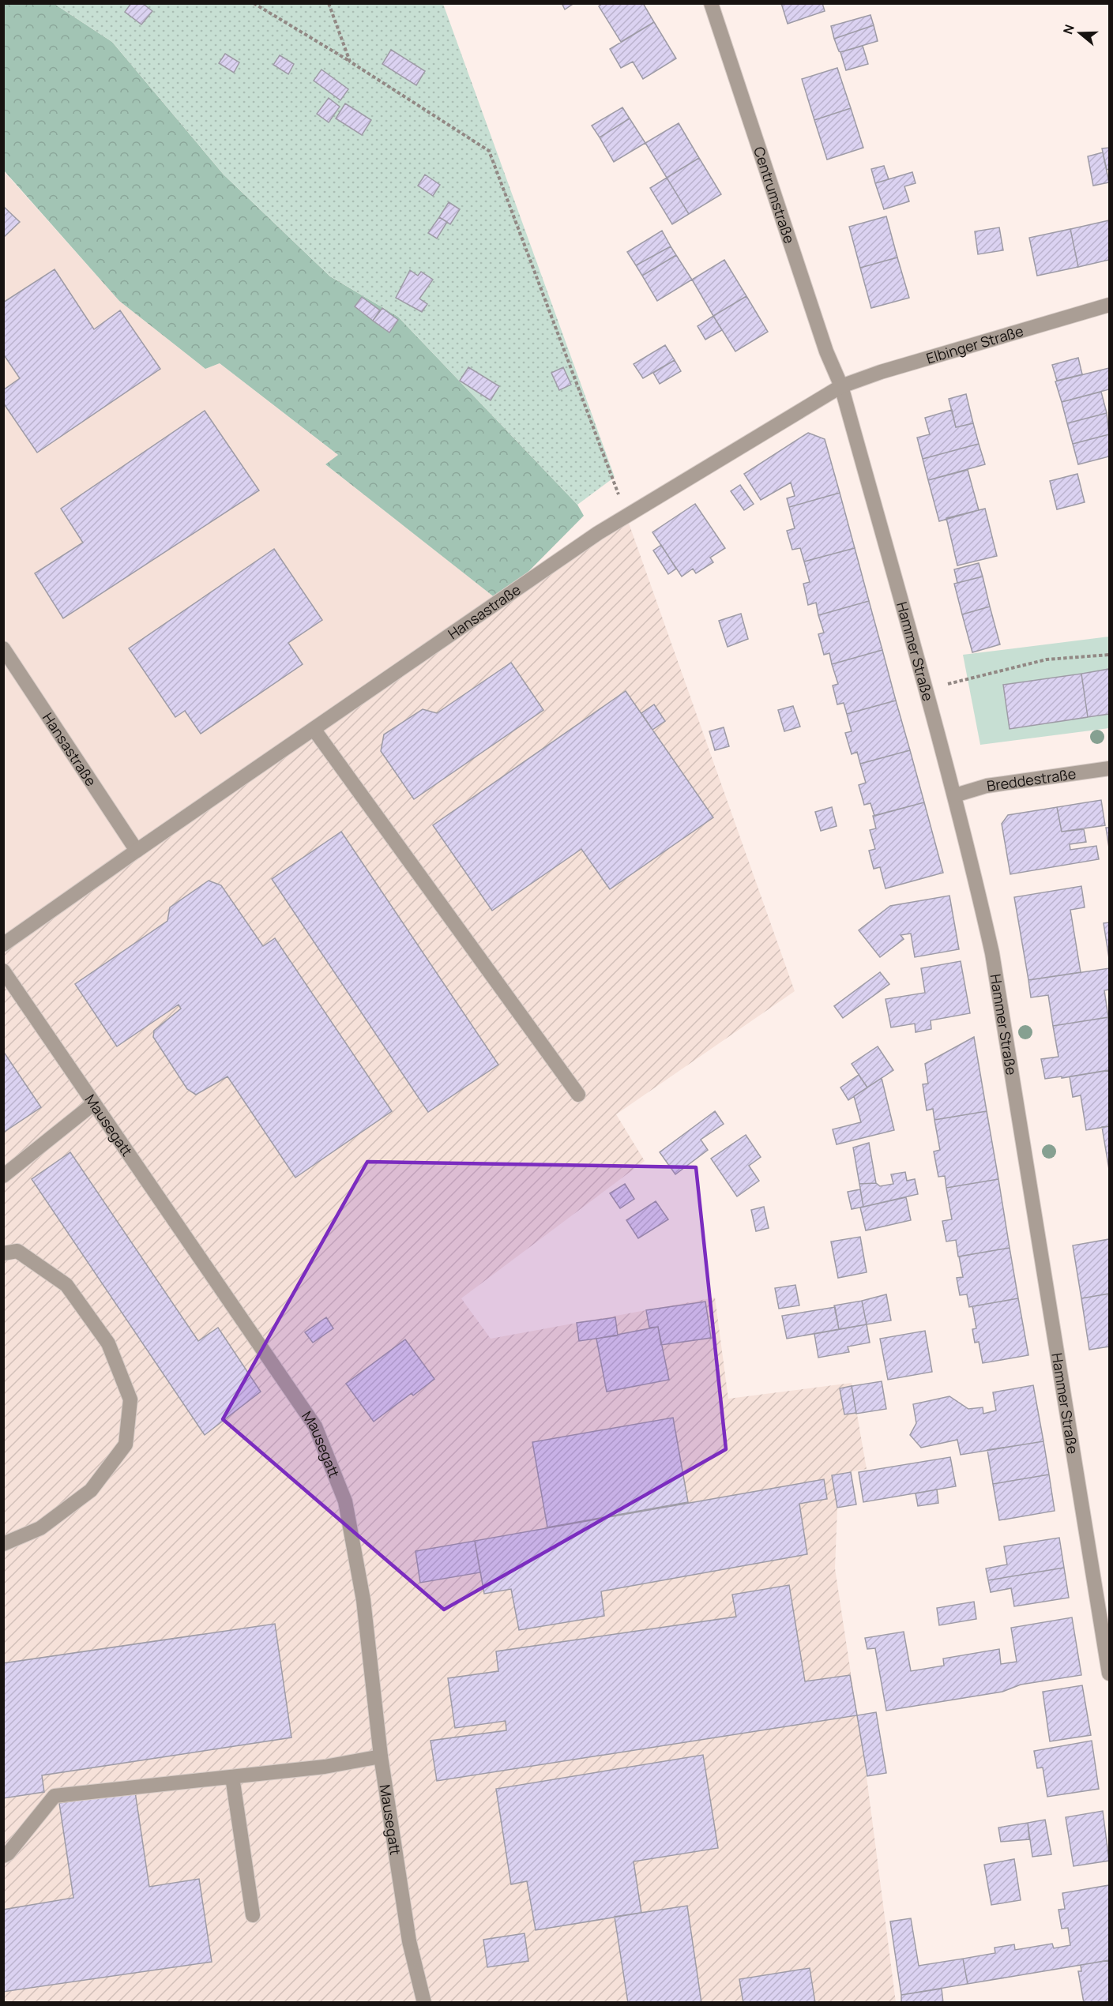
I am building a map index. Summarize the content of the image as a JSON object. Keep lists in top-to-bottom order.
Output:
{
  "streets": {
    "street": [
      "Centrumstraße",
      "Elbinger Straße",
      "Hansastraße",
      "Hammer Straße",
      "Breddestraße",
      "Mausegatt"
    ]
  },
  "crossings": [
    ["Centrumstraße", "Elbinger Straße"],
    ["Centrumstraße", "Hansastraße"],
    ["Centrumstraße", "Hammer Straße"],
    ["Elbinger Straße", "Hansastraße"],
    ["Elbinger Straße", "Hammer Straße"],
    ["Hansastraße", "Hammer Straße"],
    ["Hammer Straße", "Breddestraße"]
  ],
  "north": "left"
}
